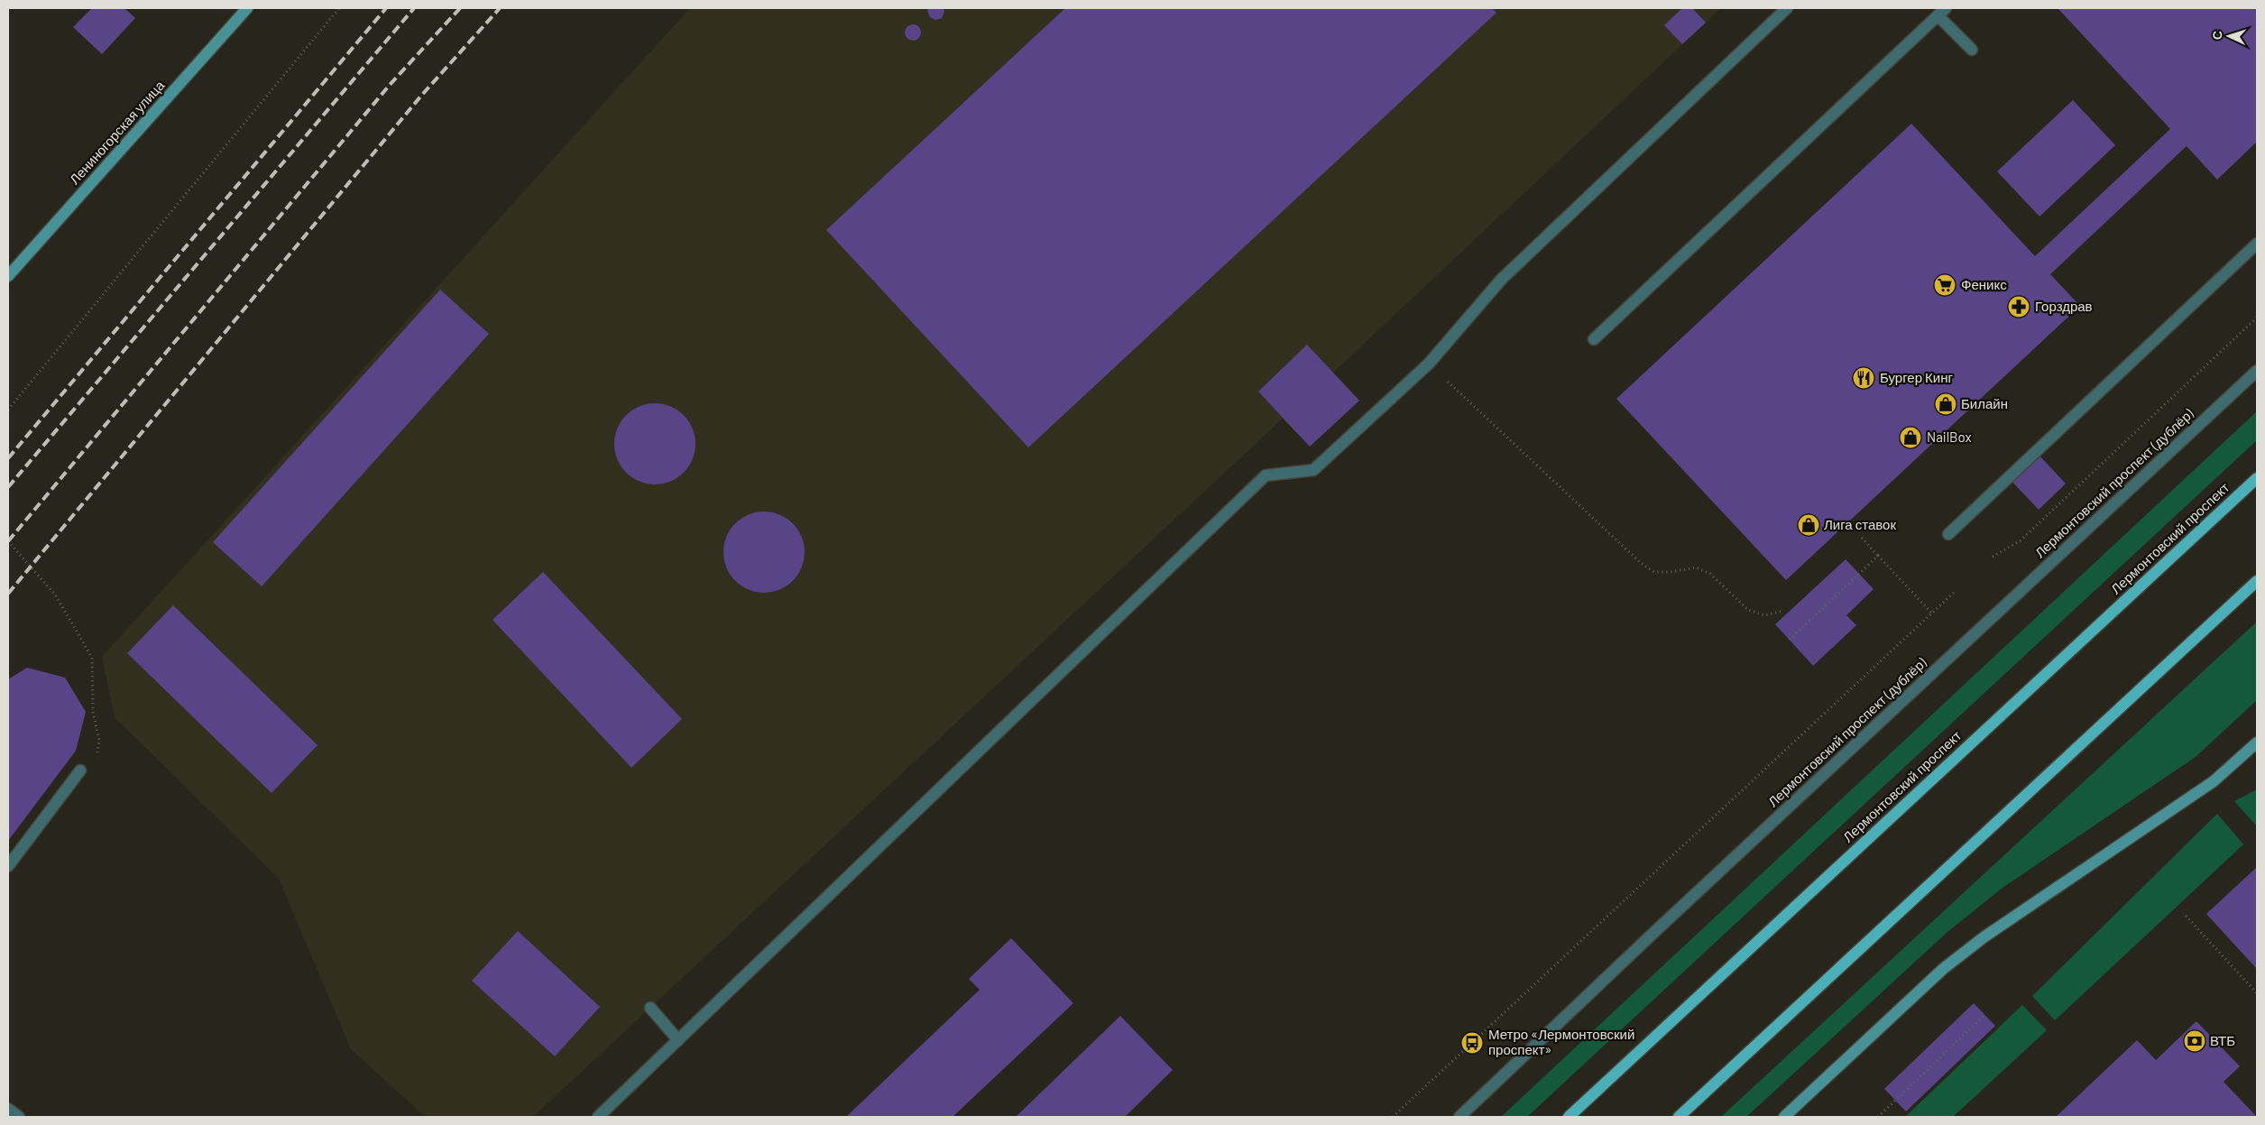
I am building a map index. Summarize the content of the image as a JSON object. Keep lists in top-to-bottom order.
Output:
{
  "streets": {
    "main road": ["Лермонтовский проспект"],
    "street": ["Лениногорская улица", "Лермонтовский проспект (дублёр)"]
  },
  "places": {
    "supermarket": ["Феникс"],
    "pharmacy": ["Горздрав"],
    "restaurant": ["Бургер Кинг"],
    "shop": ["Билайн", "NailBox", "Лига ставок"],
    "bank": ["ВТБ"],
    "bus stop": ["Метро «Лермонтовский проспект»"]
  },
  "north": "left"
}
